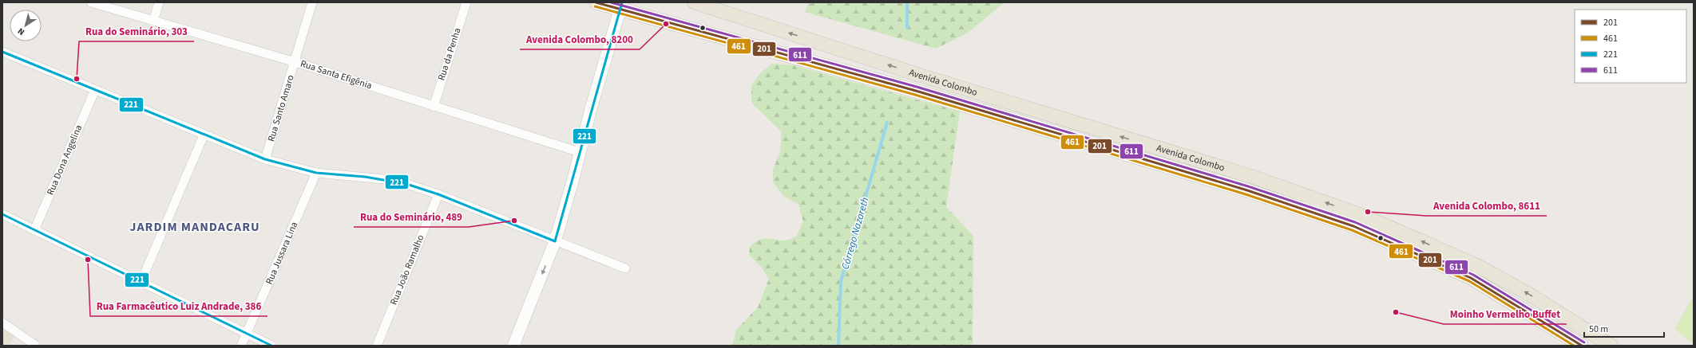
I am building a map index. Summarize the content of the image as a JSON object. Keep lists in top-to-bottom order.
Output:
{
  "streets": {
    "main road": ["Avenida Colombo"],
    "street": [
      "Rua da Penha",
      "Rua Santa Efigênia",
      "Rua Santo Amaro",
      "Rua Dona Angelina",
      "Rua Jussara Lina",
      "Rua João Ramalho"
    ]
  },
  "crossings": [
    ["Rua da Penha", "Rua Santa Efigênia"],
    ["Rua Santa Efigênia", "Rua Santo Amaro"]
  ],
  "districts": ["JARDIM MANDACARU"],
  "water": ["Córrego Nazareth"],
  "places": [
    "Avenida Colombo, 8200",
    "Rua do Seminário, 303",
    "Avenida Colombo, 8611",
    "Rua do Seminário, 489",
    "Rua Farmacêutico Luiz Andrade, 386",
    "Moinho Vermelho Buffet"
  ],
  "lines": [
    "transit line 201",
    "transit line 221",
    "transit line 611",
    "transit line 461"
  ],
  "legend": [
    "201",
    "461",
    "221",
    "611"
  ],
  "scale_bar": "50 m",
  "north": "bottom left"
}
